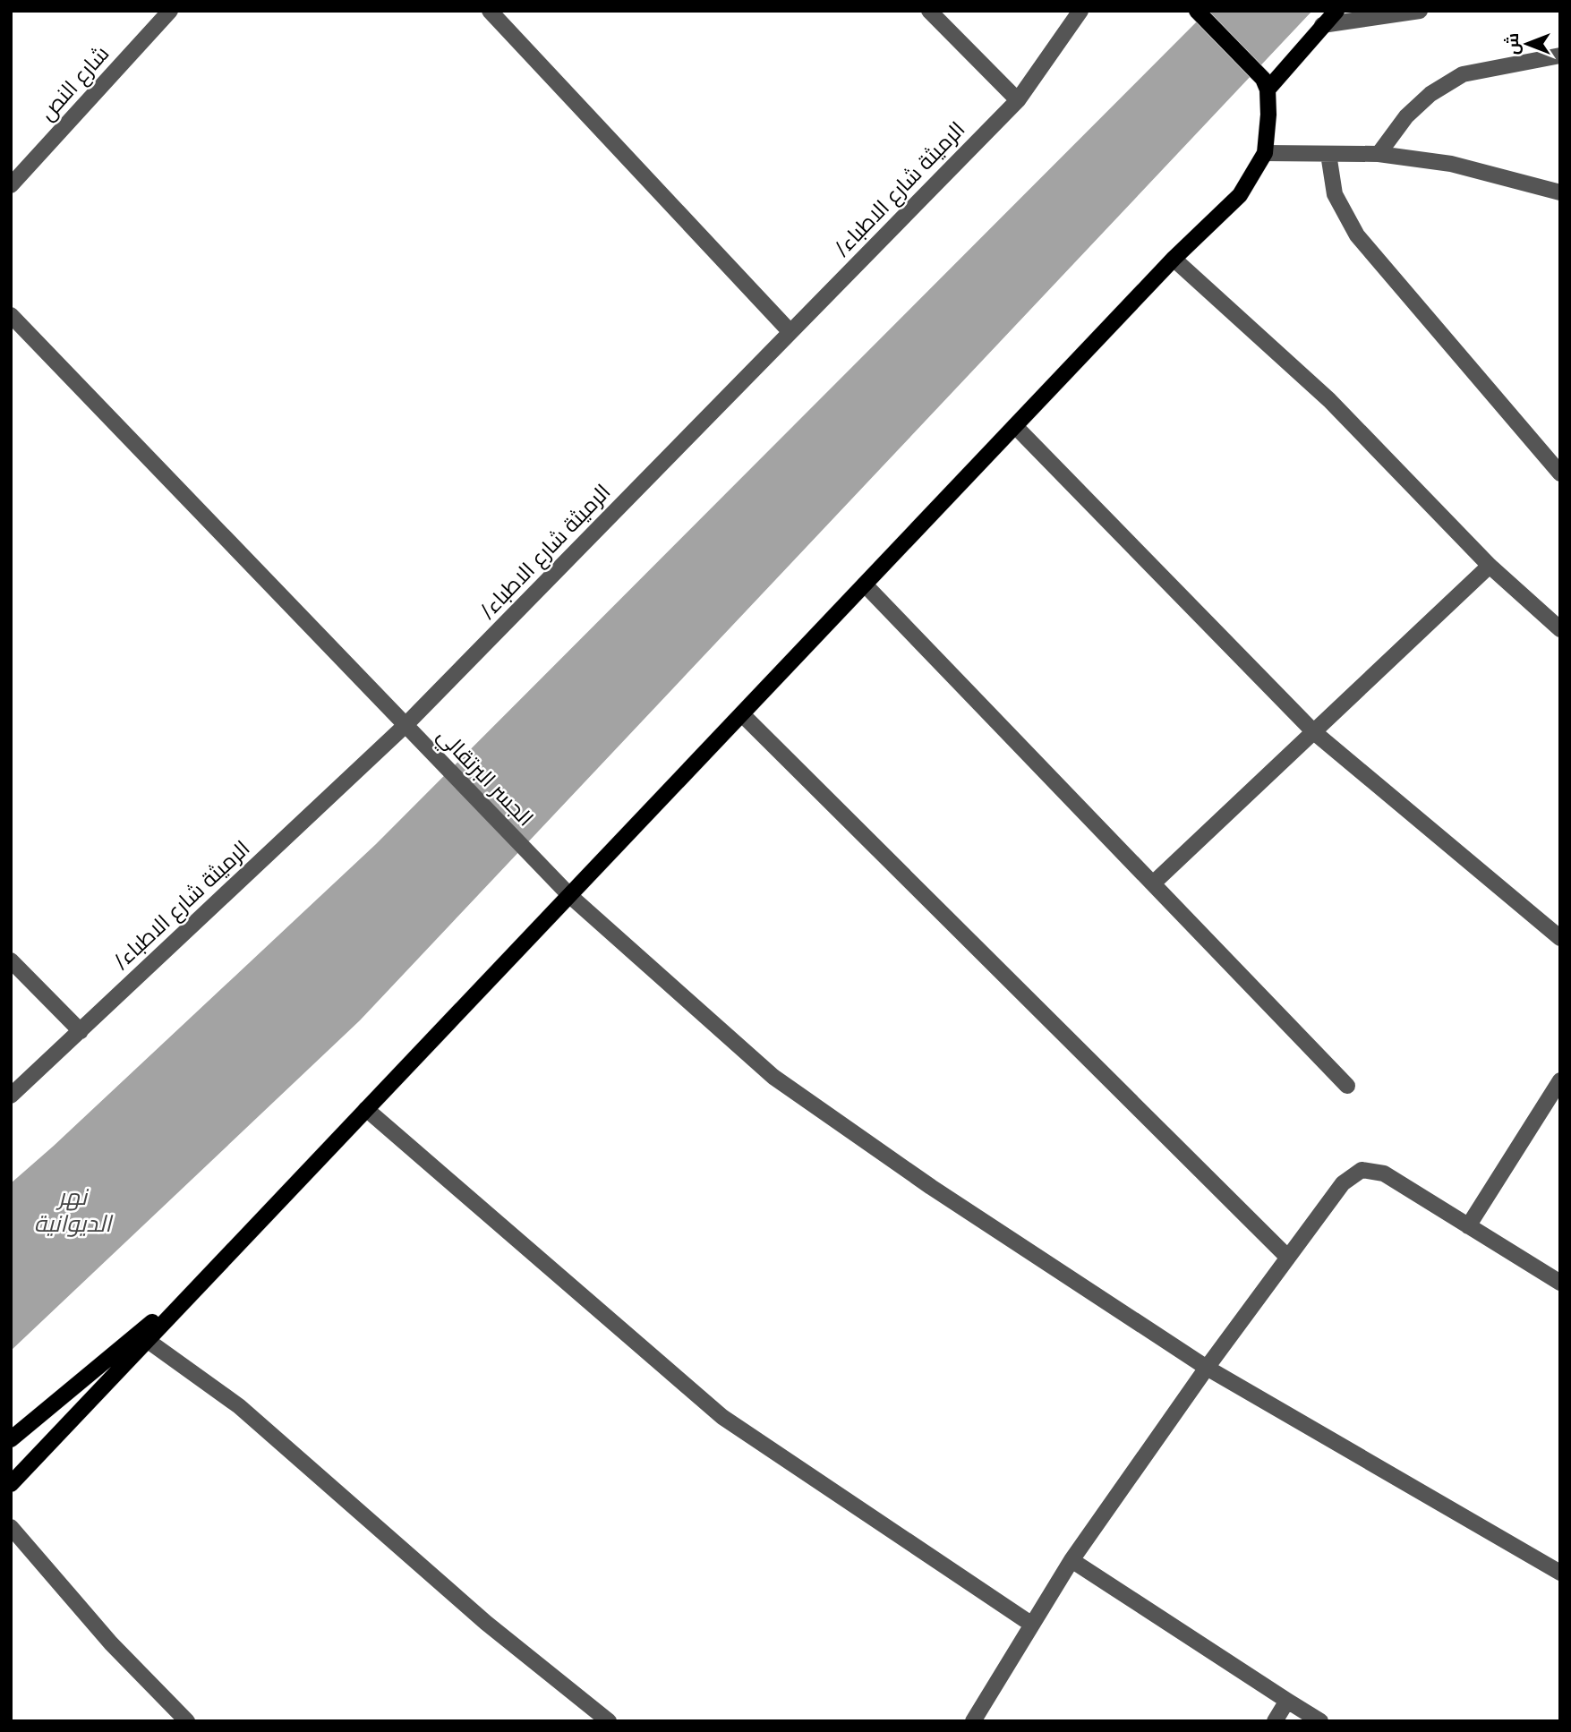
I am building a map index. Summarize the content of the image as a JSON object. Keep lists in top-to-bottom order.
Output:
{
  "streets": {
    "street": ["شارع النص", "/الرميثة شارع الاطباء", "الجسر البرتقالي"]
  },
  "crossings": [
    ["/الرميثة شارع الاطباء", "الجسر البرتقالي"]
  ],
  "water": ["نهر الديوانية"],
  "north": "left"
}
